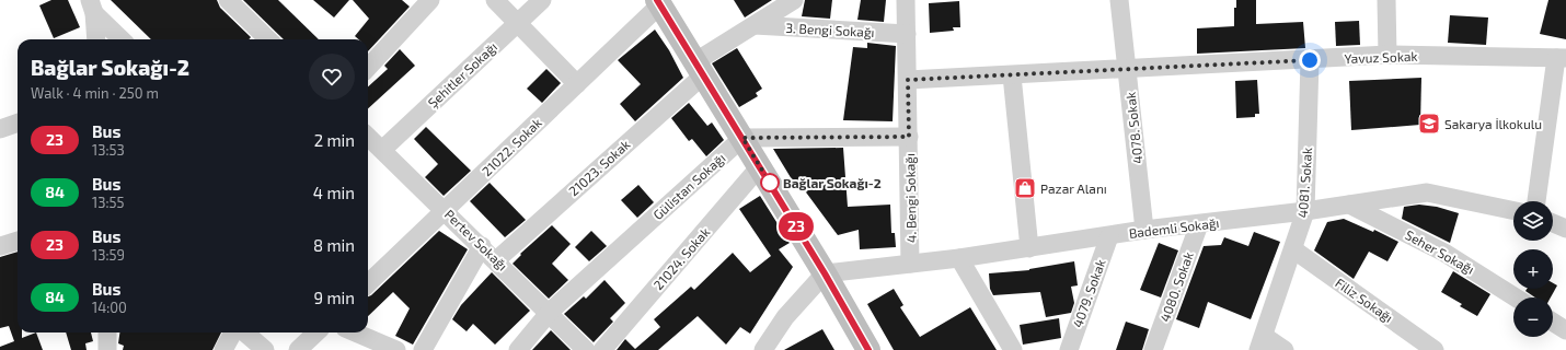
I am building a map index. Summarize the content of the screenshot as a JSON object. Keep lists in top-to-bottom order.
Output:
{
  "streets": {
    "street": [
      "3. Bengi Sokağı",
      "Yavuz Sokak",
      "Şehitler Sokağı",
      "4078. Sokak",
      "21022. Sokak",
      "21023. Sokak",
      "4081. Sokak",
      "Gülistan Sokağı",
      "4. Bengi Sokağı",
      "Bademli Sokağı",
      "Pertev Sokağı",
      "Seher Sokağı",
      "21024. Sokak",
      "4080. Sokak",
      "4079. Sokak",
      "Filiz Sokağı"
    ]
  },
  "crossings": [
    ["3. Bengi Sokağı", "21023. Sokak"],
    ["3. Bengi Sokağı", "4. Bengi Sokağı"],
    ["Yavuz Sokak", "4078. Sokak"],
    ["Yavuz Sokak", "4081. Sokak"],
    ["Yavuz Sokak", "4. Bengi Sokağı"],
    ["Şehitler Sokağı", "Pertev Sokağı"],
    ["4078. Sokak", "Bademli Sokağı"],
    ["21022. Sokak", "Pertev Sokağı"],
    ["21023. Sokak", "Pertev Sokağı"],
    ["4081. Sokak", "Bademli Sokağı"],
    ["4081. Sokak", "Filiz Sokağı"],
    ["Gülistan Sokağı", "Pertev Sokağı"],
    ["4. Bengi Sokağı", "Bademli Sokağı"],
    ["Bademli Sokağı", "Seher Sokağı"],
    ["Bademli Sokağı", "4080. Sokak"],
    ["Bademli Sokağı", "4079. Sokak"]
  ],
  "places": {
    "school or university": ["Sakarya İlkokulu"],
    "other": ["Bağlar Sokağı-2"],
    "shop": ["Pazar Alanı"]
  },
  "lines": ["bus line 23"],
  "page": {
    "on_map": "23",
    "heading": ["Bağlar Sokağı-2", "Walk · 4 min · 250 m"],
    "list": [
      {
        "mark": "23",
        "name": "Bus",
        "note": "13:53",
        "value": "2 min"
      },
      {
        "mark": "84",
        "name": "Bus",
        "note": "13:55",
        "value": "4 min"
      },
      {
        "mark": "23",
        "name": "Bus",
        "note": "13:59",
        "value": "8 min"
      },
      {
        "mark": "84",
        "name": "Bus",
        "note": "14:00",
        "value": "9 min"
      }
    ],
    "map_buttons": ["+", "−"]
  }
}
